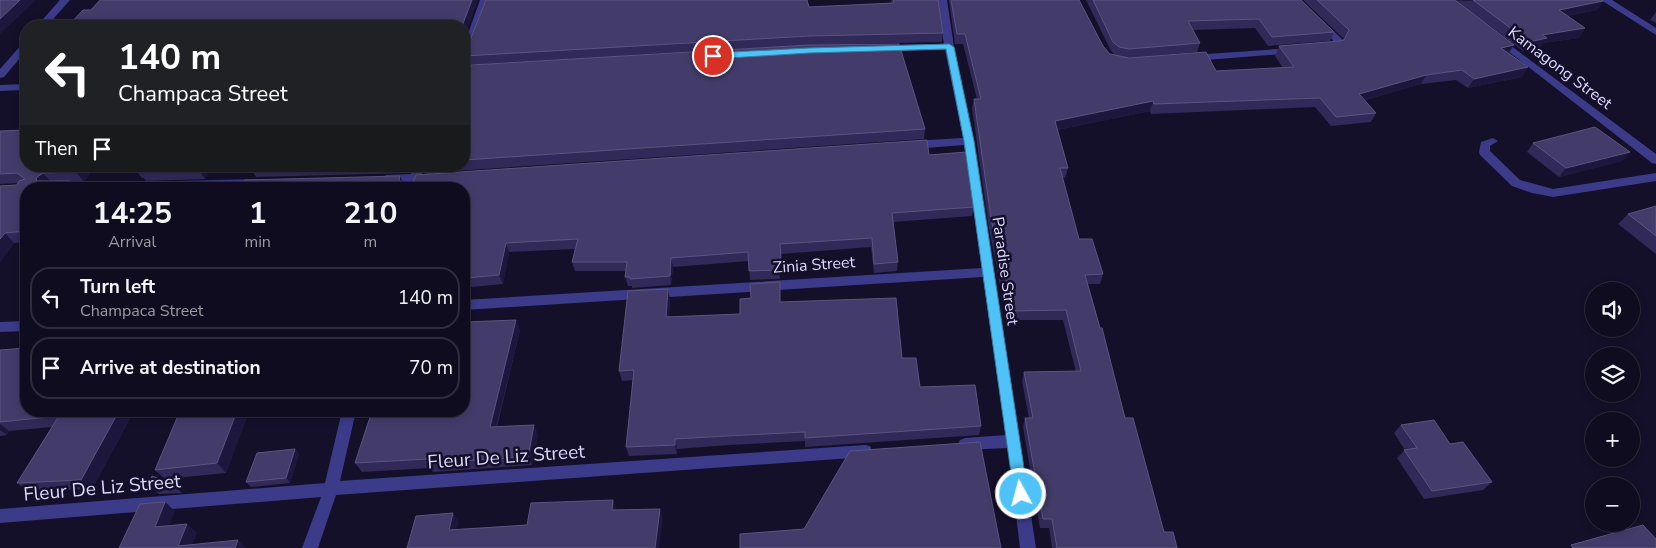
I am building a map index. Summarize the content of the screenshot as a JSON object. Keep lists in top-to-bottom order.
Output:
{
  "streets": {
    "street": [
      "Kamagong Street",
      "Zinia Street",
      "Paradise Street",
      "Fleur De Liz Street"
    ]
  },
  "crossings": [
    ["Zinia Street", "Paradise Street"]
  ],
  "page": {
    "turn": ["140 m", "Champaca Street"],
    "then": "Then",
    "eta": [
      "14:25",
      "Arrival",
      "1",
      "min",
      "210",
      "m"
    ],
    "list": [
      {
        "name": "Turn left",
        "note": "Champaca Street",
        "value": "140 m"
      },
      {
        "name": "Arrive at destination",
        "value": "70 m"
      }
    ],
    "map_buttons": ["+", "−"]
  }
}
